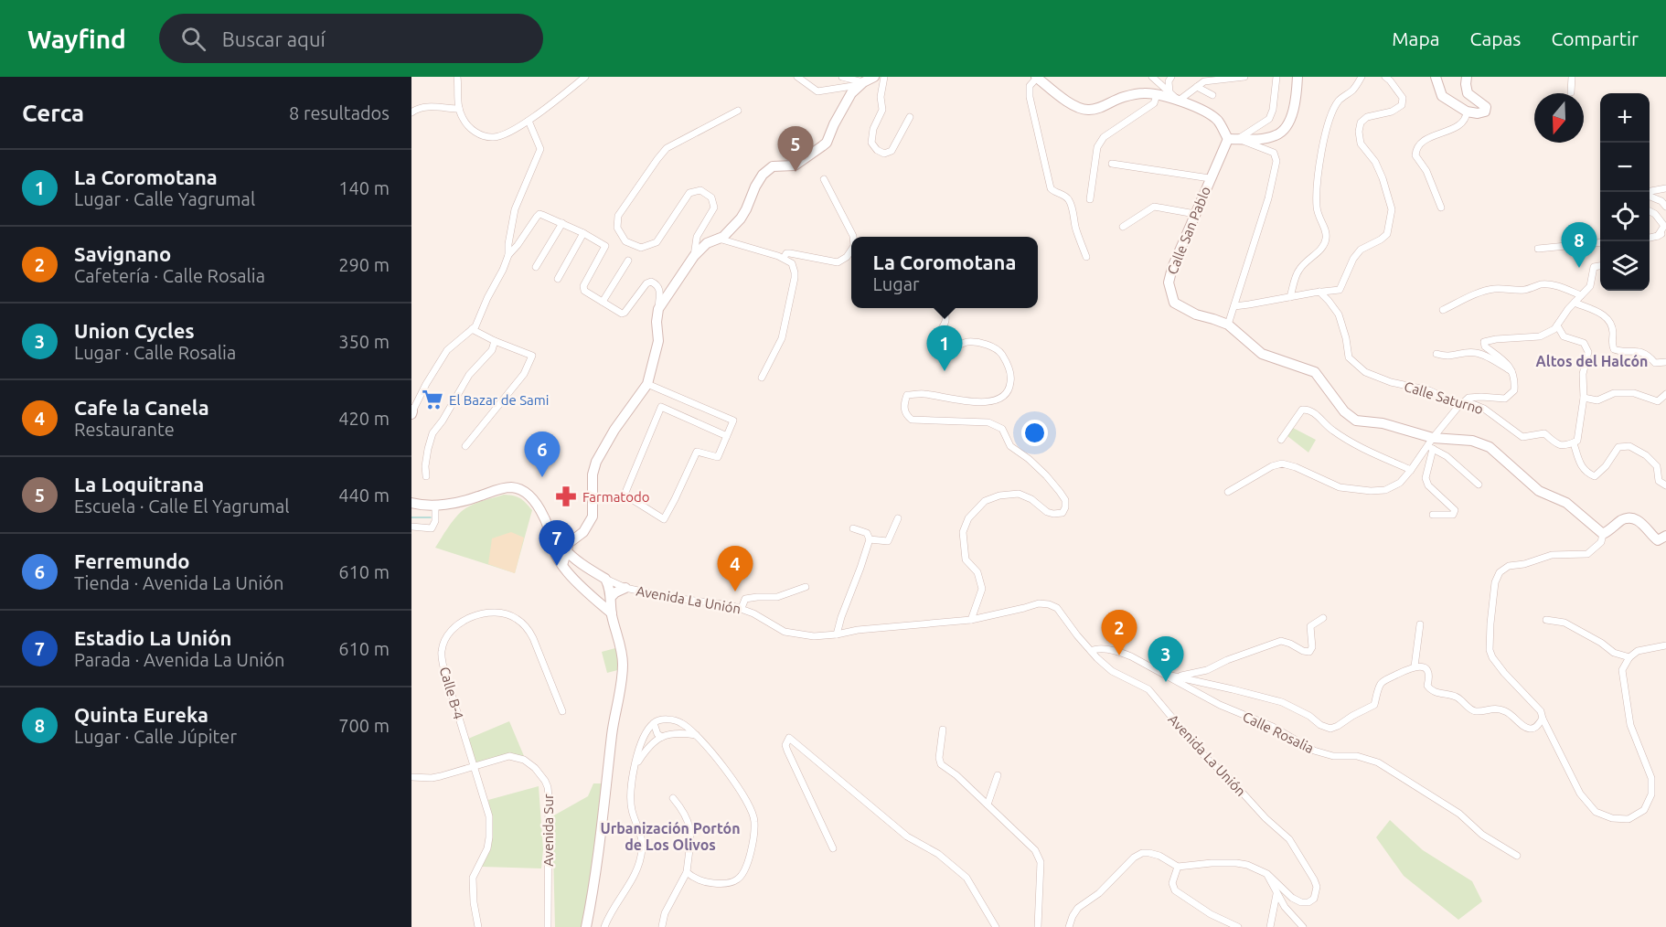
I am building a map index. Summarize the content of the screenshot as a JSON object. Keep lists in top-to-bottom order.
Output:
{
  "streets": {
    "street": [
      "Calle San Pablo",
      "Calle Saturno",
      "Avenida La Unión",
      "Calle B-4",
      "Calle Rosalia",
      "Avenida Sur"
    ]
  },
  "crossings": [
    ["Avenida La Unión", "Calle Rosalia"],
    ["Calle B-4", "Avenida Sur"]
  ],
  "districts": ["Altos del Halcón", "Urbanización Portón de Los Olivos"],
  "places": {
    "supermarket": ["El Bazar de Sami"],
    "pharmacy": ["Farmatodo"]
  },
  "north": "bottom",
  "page": {
    "header": "Wayfind",
    "search": "Buscar aquí",
    "nav": ["Mapa", "Capas", "Compartir"],
    "heading": ["Cerca", "8 resultados"],
    "map_buttons": ["+", "−"],
    "pins": [
      "5",
      "8",
      "1",
      "6",
      "7",
      "4",
      "2",
      "3"
    ],
    "list": [
      {
        "mark": "1",
        "name": "La Coromotana",
        "note": "Lugar · Calle Yagrumal",
        "value": "140 m"
      },
      {
        "mark": "2",
        "name": "Savignano",
        "note": "Cafetería · Calle Rosalia",
        "value": "290 m"
      },
      {
        "mark": "3",
        "name": "Union Cycles",
        "note": "Lugar · Calle Rosalia",
        "value": "350 m"
      },
      {
        "mark": "4",
        "name": "Cafe la Canela",
        "note": "Restaurante",
        "value": "420 m"
      },
      {
        "mark": "5",
        "name": "La Loquitrana",
        "note": "Escuela · Calle El Yagrumal",
        "value": "440 m"
      },
      {
        "mark": "6",
        "name": "Ferremundo",
        "note": "Tienda · Avenida La Unión",
        "value": "610 m"
      },
      {
        "mark": "7",
        "name": "Estadio La Unión",
        "note": "Parada · Avenida La Unión",
        "value": "610 m"
      },
      {
        "mark": "8",
        "name": "Quinta Eureka",
        "note": "Lugar · Calle Júpiter",
        "value": "700 m"
      }
    ],
    "popup": ["La Coromotana", "Lugar"]
  }
}
